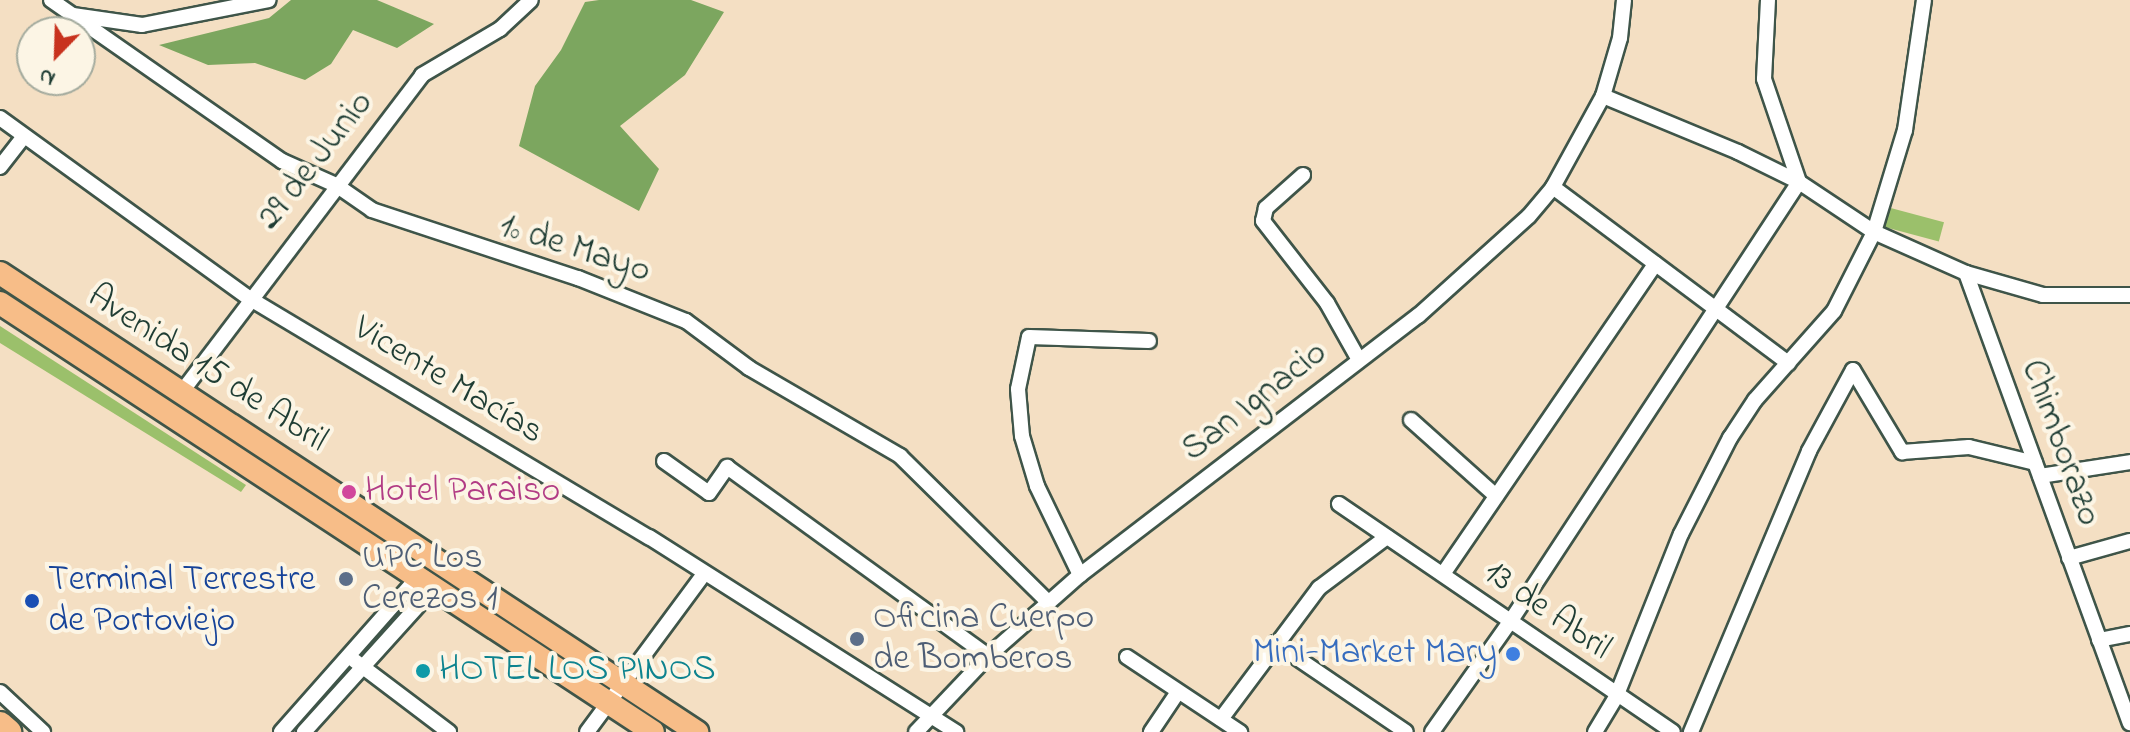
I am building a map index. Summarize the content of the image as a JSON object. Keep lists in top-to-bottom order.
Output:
{
  "streets": {
    "main road": ["Avenida 15 de Abril"],
    "street": [
      "29 de Junio",
      "1º de Mayo",
      "Vicente Macías",
      "San Ignacio",
      "Chimborazo",
      "13 de Abril"
    ]
  },
  "crossings": [
    ["29 de Junio", "1º de Mayo"],
    ["29 de Junio", "Avenida 15 de Abril"],
    ["29 de Junio", "Vicente Macías"],
    ["1º de Mayo", "San Ignacio"],
    ["Vicente Macías", "San Ignacio"]
  ],
  "places": [
    "Hotel Paraiso",
    "UPC Los Cerezos 1",
    "Terminal Terrestre de Portoviejo",
    "Oficina Cuerpo de Bomberos",
    "Mini-Market Mary",
    "HOTEL LOS PINOS"
  ],
  "north": "bottom left"
}
